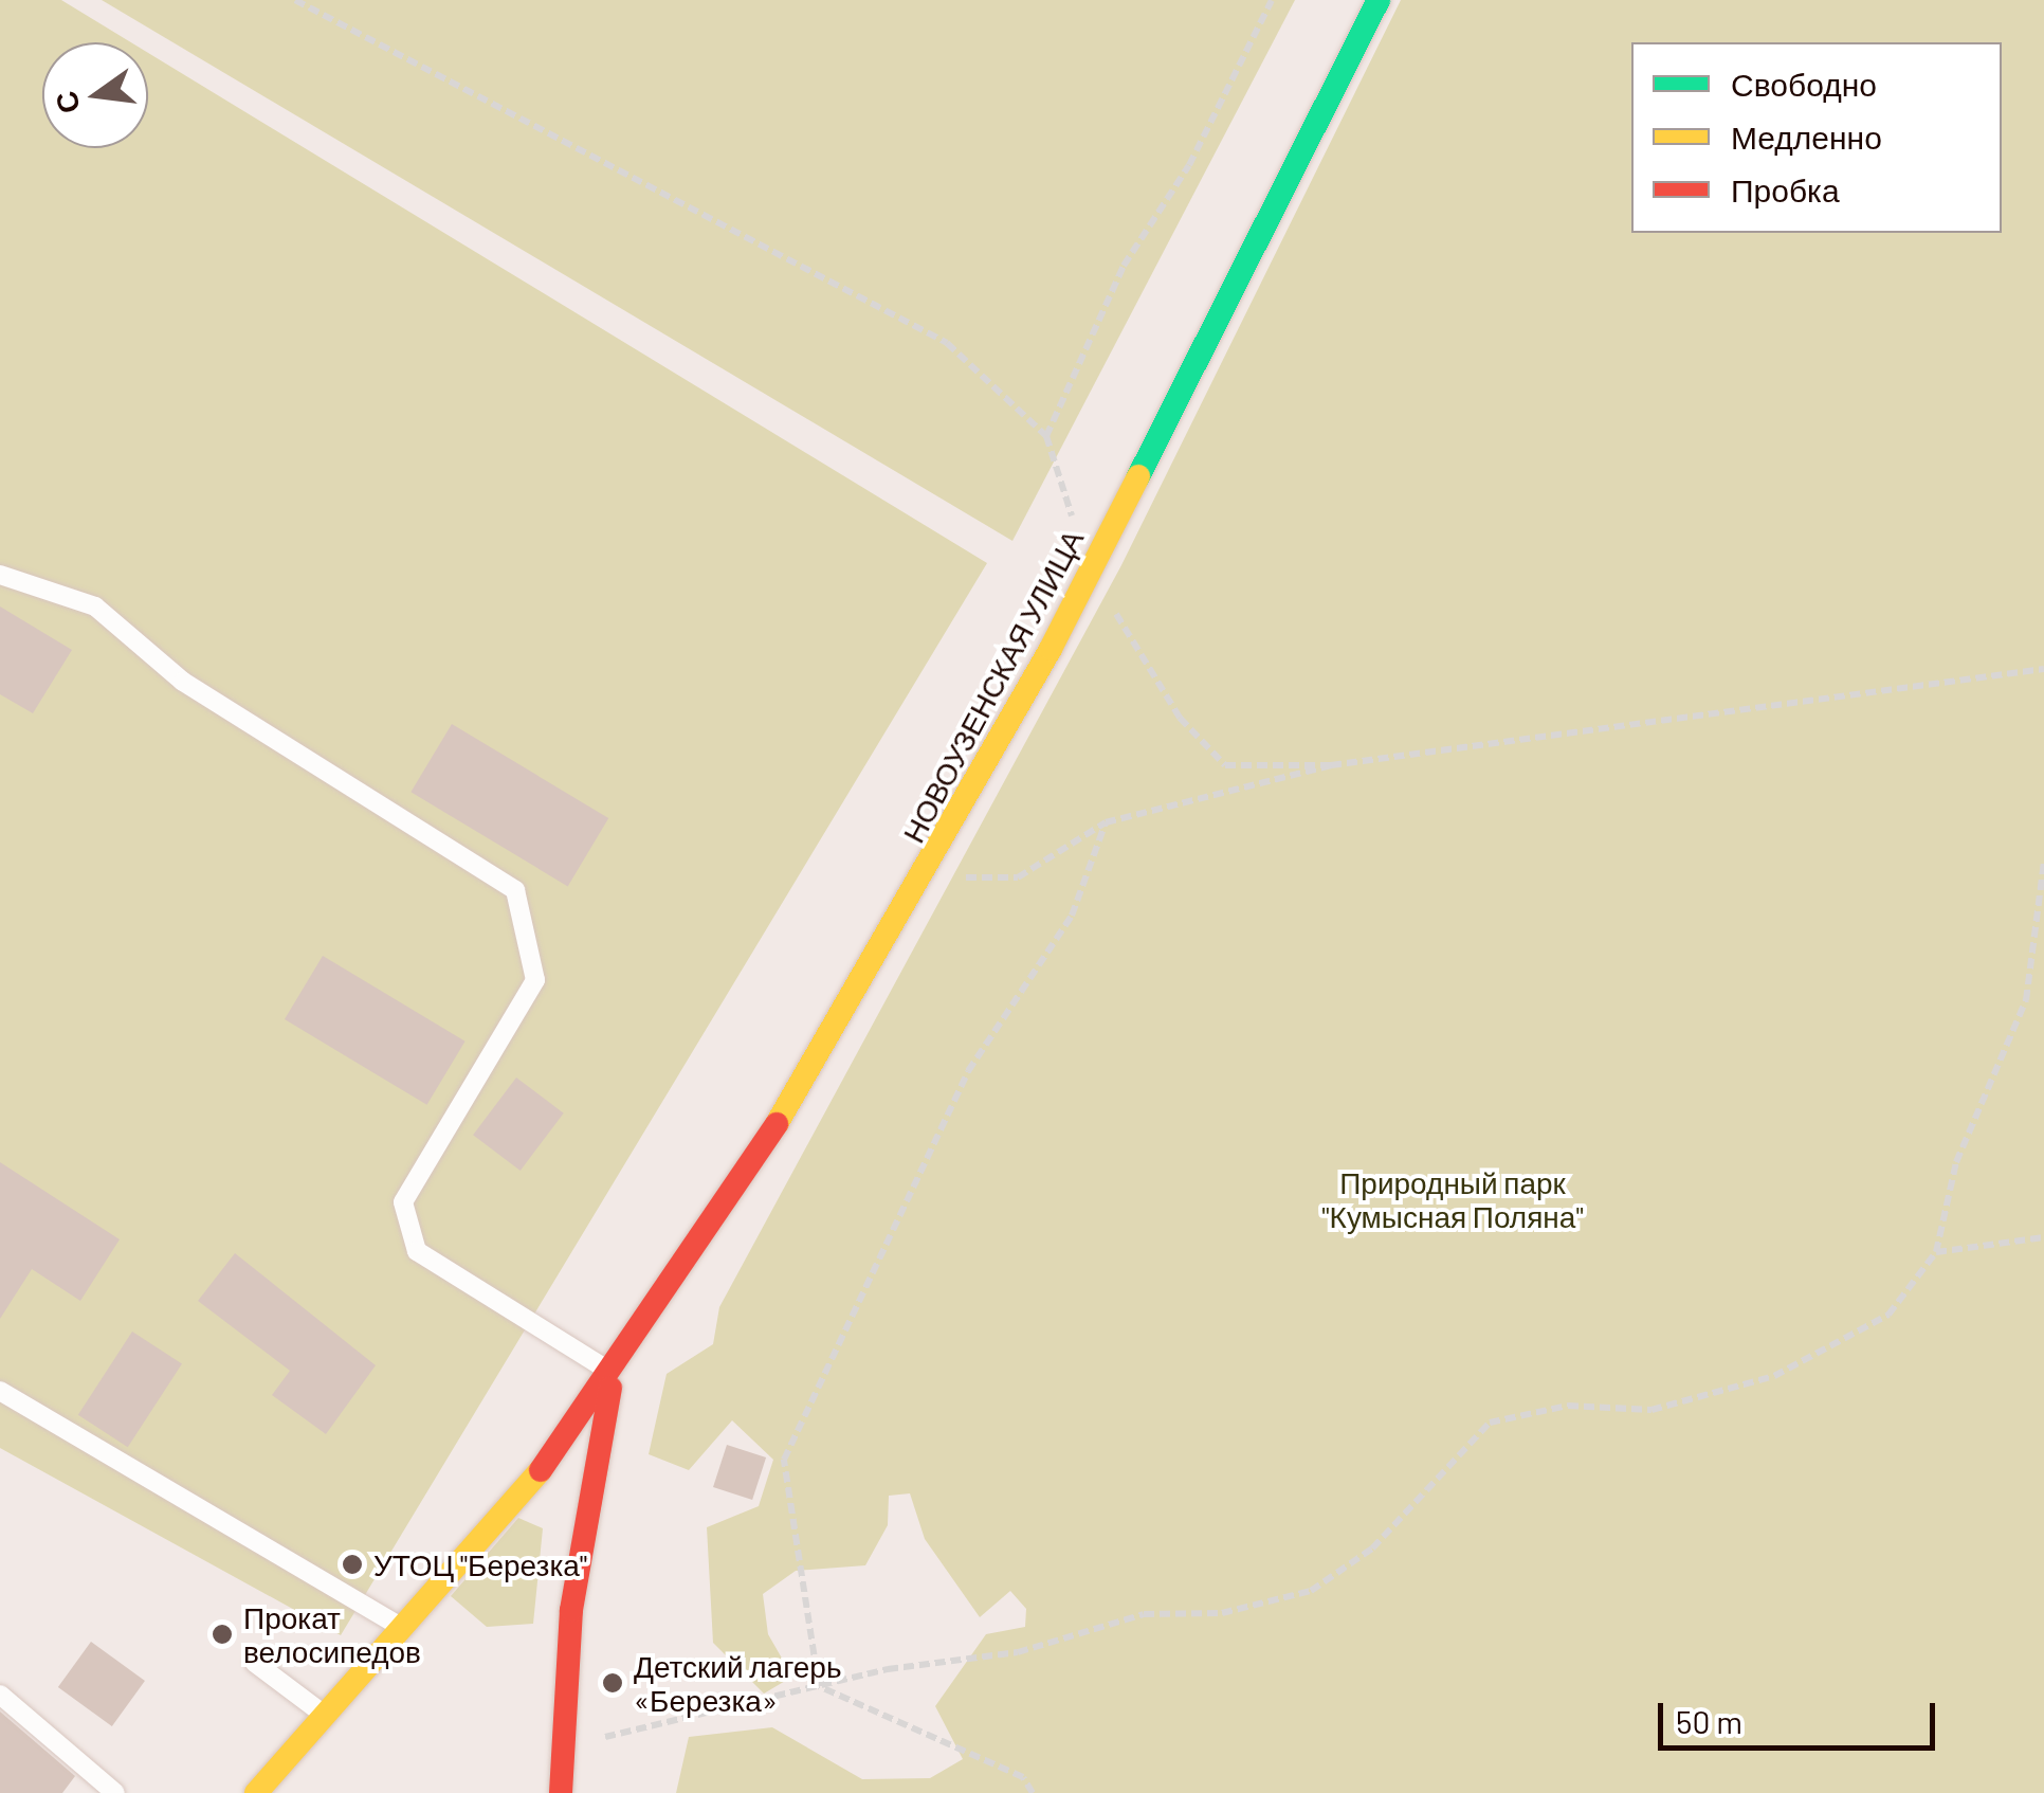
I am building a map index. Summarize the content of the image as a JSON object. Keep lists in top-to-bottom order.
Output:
{
  "streets": {
    "main road": ["НОВОУЗЕНСКАЯ УЛИЦА"]
  },
  "parks": ["Природный парк \"Кумысная Поляна\""],
  "places": ["УТОЦ \"Березка\"", "Прокат велосипедов", "Детский лагерь «Березка»"],
  "legend": ["Свободно", "Медленно", "Пробка"],
  "scale_bar": "50 m",
  "north": "left"
}
